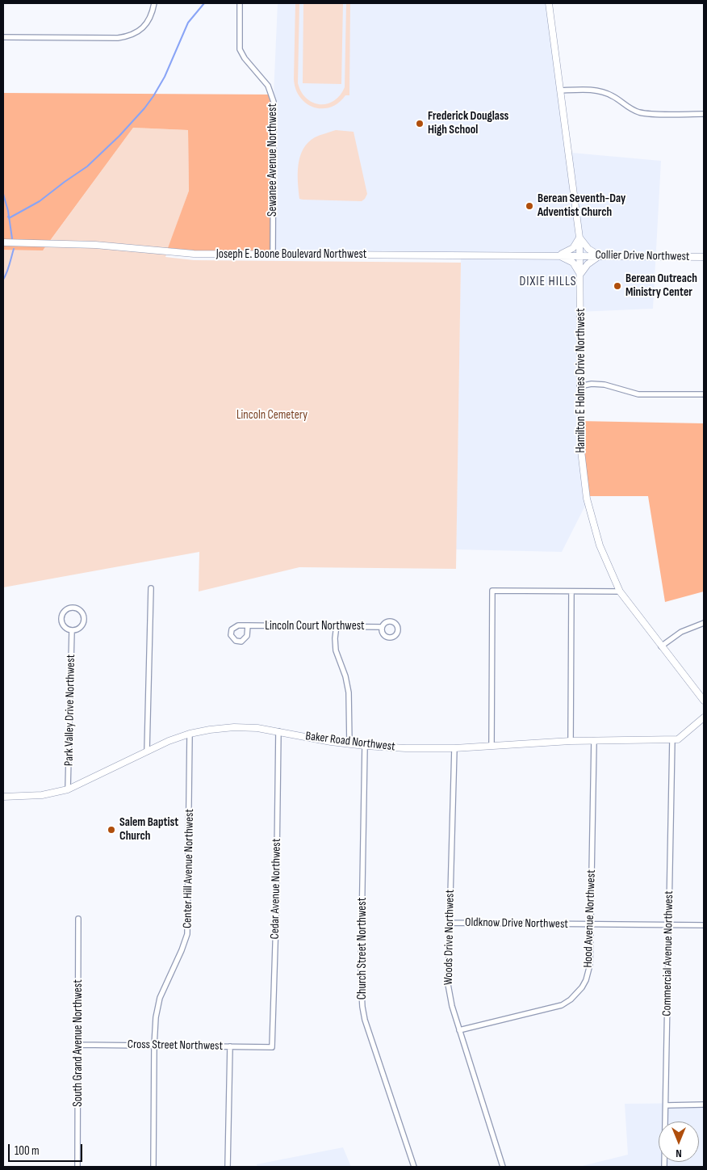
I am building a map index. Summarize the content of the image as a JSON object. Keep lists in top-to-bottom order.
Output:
{
  "streets": {
    "main road": [
      "Joseph E. Boone Boulevard Northwest",
      "Collier Drive Northwest",
      "Hamilton E Holmes Drive Northwest",
      "Baker Road Northwest"
    ],
    "street": [
      "Sewanee Avenue Northwest",
      "Lincoln Court Northwest",
      "Park Valley Drive Northwest",
      "Center Hill Avenue Northwest",
      "Cedar Avenue Northwest",
      "Hood Avenue Northwest",
      "Oldknow Drive Northwest",
      "Woods Drive Northwest",
      "Church Street Northwest",
      "Commercial Avenue Northwest",
      "South Grand Avenue Northwest",
      "Cross Street Northwest"
    ]
  },
  "crossings": [
    ["Sewanee Avenue Northwest", "Joseph E. Boone Boulevard Northwest"],
    ["Joseph E. Boone Boulevard Northwest", "Collier Drive Northwest"],
    ["Joseph E. Boone Boulevard Northwest", "Hamilton E Holmes Drive Northwest"],
    ["Collier Drive Northwest", "Hamilton E Holmes Drive Northwest"],
    ["Park Valley Drive Northwest", "Baker Road Northwest"],
    ["Baker Road Northwest", "Center Hill Avenue Northwest"],
    ["Baker Road Northwest", "Cedar Avenue Northwest"],
    ["Baker Road Northwest", "Hood Avenue Northwest"],
    ["Baker Road Northwest", "Woods Drive Northwest"],
    ["Baker Road Northwest", "Church Street Northwest"],
    ["Baker Road Northwest", "Commercial Avenue Northwest"],
    ["Center Hill Avenue Northwest", "Cross Street Northwest"],
    ["Cedar Avenue Northwest", "Cross Street Northwest"],
    ["Hood Avenue Northwest", "Oldknow Drive Northwest"],
    ["Hood Avenue Northwest", "Woods Drive Northwest"],
    ["Oldknow Drive Northwest", "Woods Drive Northwest"],
    ["Oldknow Drive Northwest", "Commercial Avenue Northwest"],
    ["South Grand Avenue Northwest", "Cross Street Northwest"]
  ],
  "districts": ["DIXIE HILLS"],
  "parks": ["Lincoln Cemetery"],
  "places": [
    "Frederick Douglass High School",
    "Berean Seventh-Day Adventist Church",
    "Berean Outreach Ministry Center",
    "Salem Baptist Church"
  ],
  "scale_bar": "100 m",
  "north": "bottom"
}
